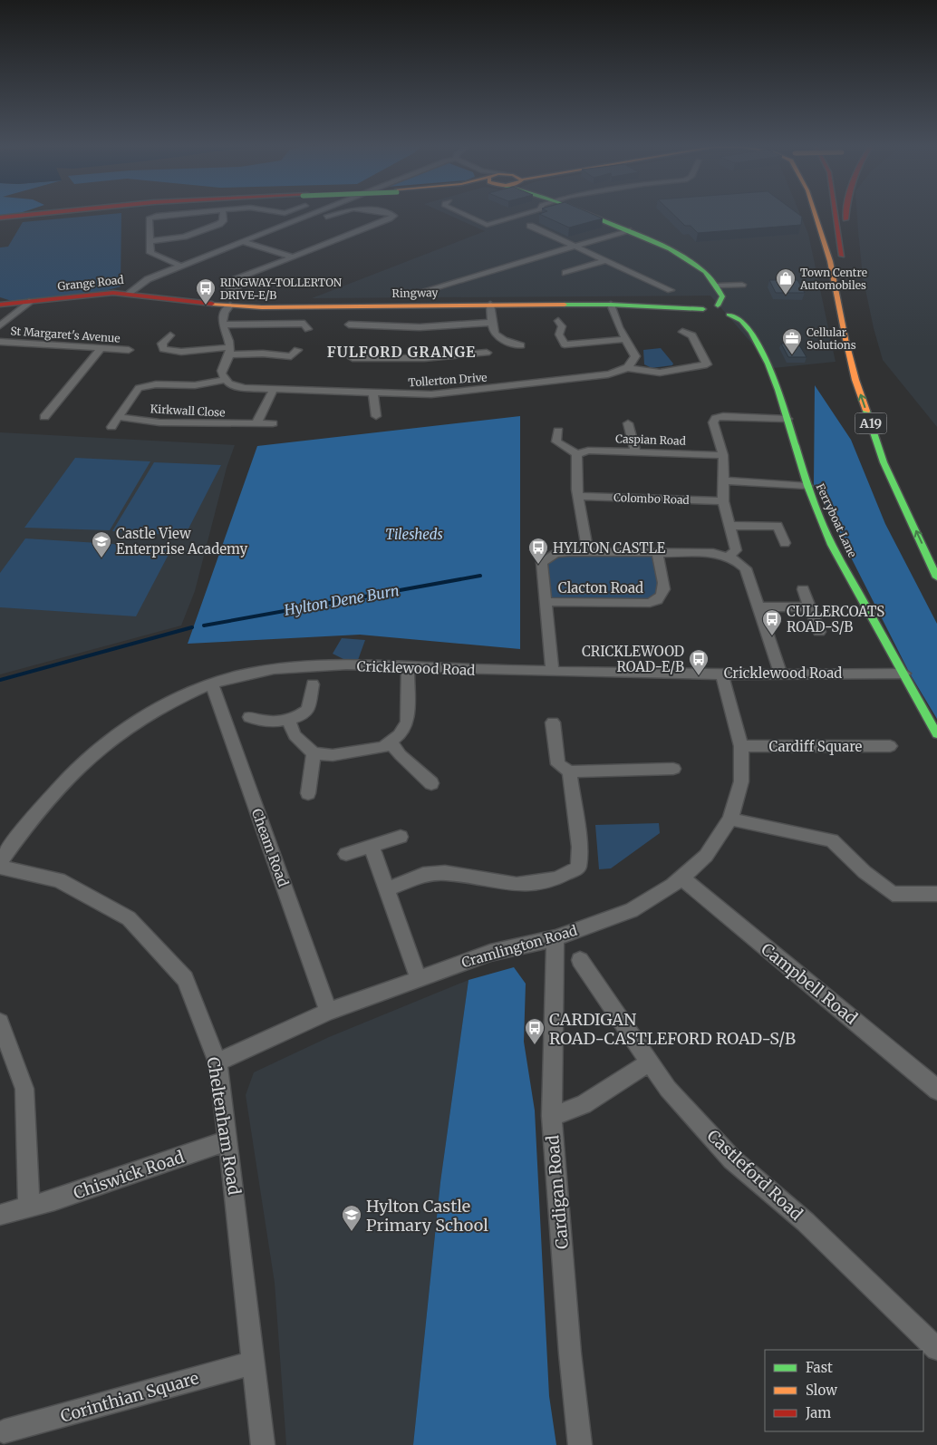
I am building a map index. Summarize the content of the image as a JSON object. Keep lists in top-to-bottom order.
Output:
{
  "streets": {
    "main road": [
      "Grange Road",
      "Ringway",
      "A19",
      "Ferryboat Lane"
    ],
    "street": [
      "St Margaret's Avenue",
      "Tollerton Drive",
      "Kirkwall Close",
      "Caspian Road",
      "Colombo Road",
      "Clacton Road",
      "Cricklewood Road",
      "Cardiff Square",
      "Cheam Road",
      "Cramlington Road",
      "Campbell Road",
      "Cheltenham Road",
      "Chiswick Road",
      "Castleford Road",
      "Cardigan Road",
      "Corinthian Square"
    ]
  },
  "crossings": [
    ["Grange Road", "Ringway"],
    ["Grange Road", "St Margaret's Avenue"],
    ["Tollerton Drive", "Kirkwall Close"],
    ["Ferryboat Lane", "Cricklewood Road"],
    ["Clacton Road", "Cricklewood Road"],
    ["Cricklewood Road", "Cheam Road"],
    ["Cricklewood Road", "Cramlington Road"],
    ["Cardiff Square", "Cramlington Road"],
    ["Cheam Road", "Cramlington Road"],
    ["Cramlington Road", "Campbell Road"],
    ["Cramlington Road", "Cheltenham Road"],
    ["Cramlington Road", "Cardigan Road"],
    ["Cheltenham Road", "Chiswick Road"],
    ["Cheltenham Road", "Corinthian Square"]
  ],
  "districts": ["FULFORD GRANGE"],
  "water": ["Hylton Dene Burn"],
  "parks": ["Tilesheds"],
  "places": {
    "shop": ["Town Centre Automobiles"],
    "bus stop": [
      "RINGWAY-TOLLERTON DRIVE-E/B",
      "HYLTON CASTLE",
      "CULLERCOATS ROAD-S/B",
      "CRICKLEWOOD ROAD-E/B",
      "CARDIGAN ROAD-CASTLEFORD ROAD-S/B"
    ],
    "office": ["Cellular Solutions"],
    "school or university": ["Castle View Enterprise Academy", "Hylton Castle Primary School"]
  },
  "legend": ["Fast", "Slow", "Jam"]
}
